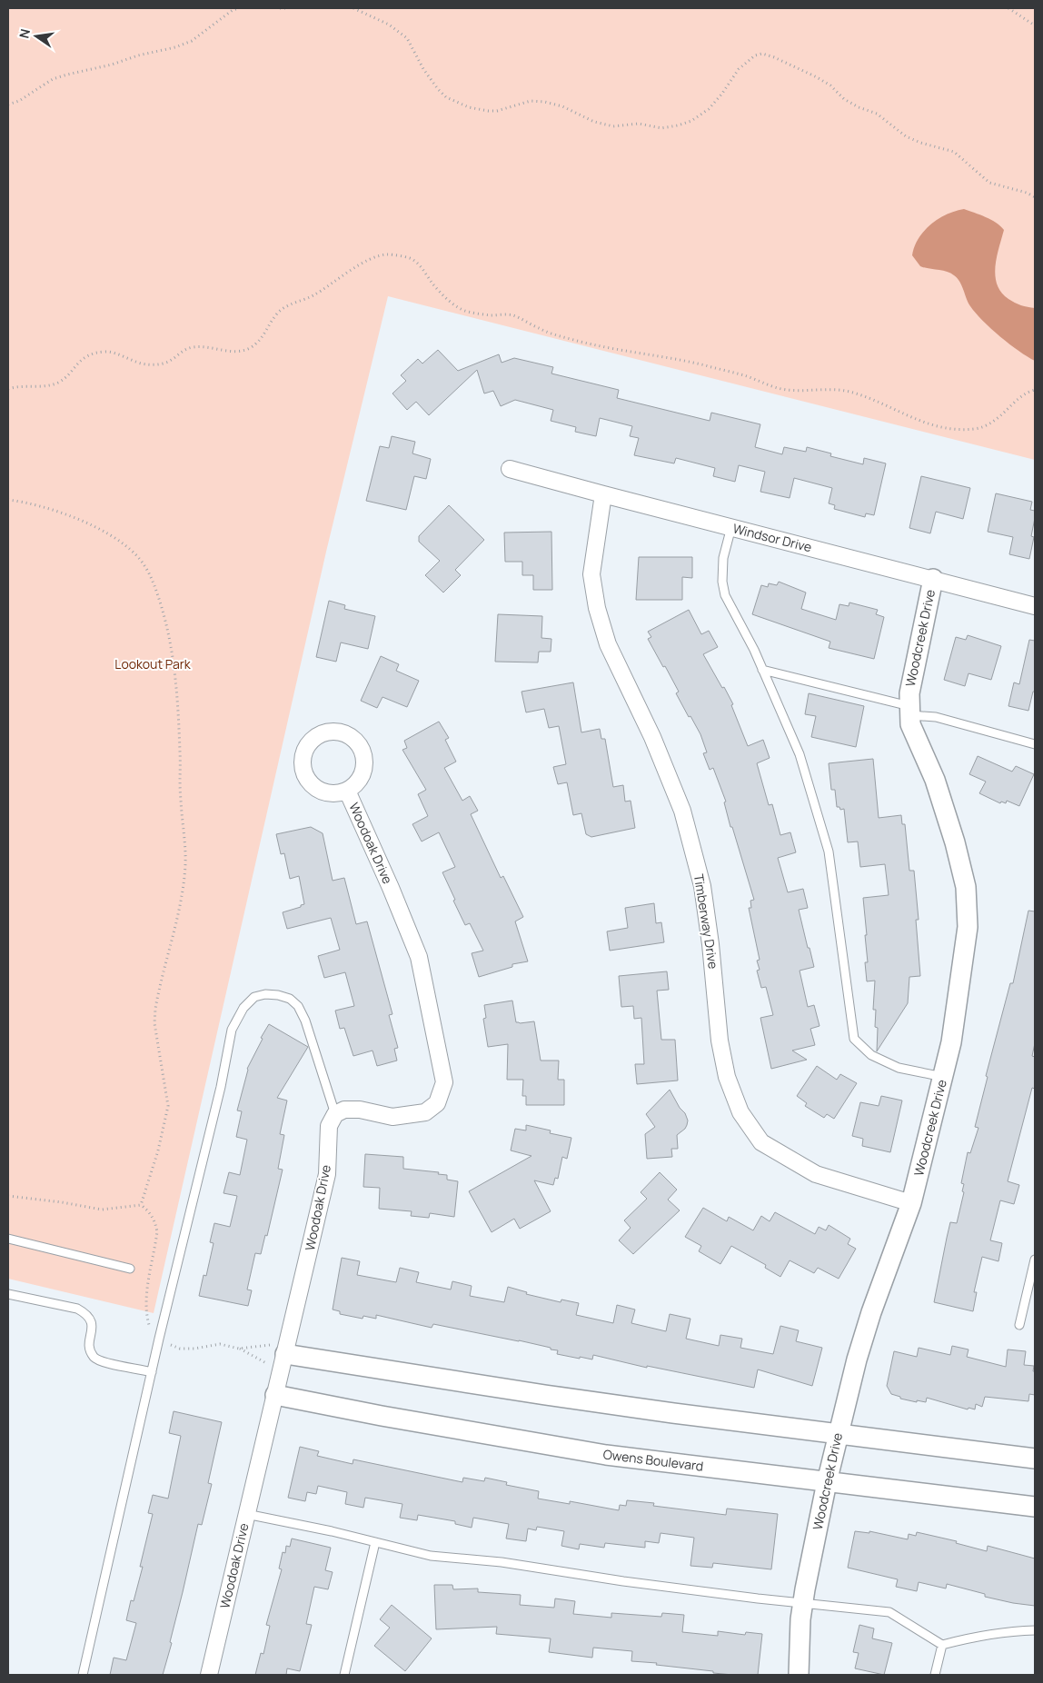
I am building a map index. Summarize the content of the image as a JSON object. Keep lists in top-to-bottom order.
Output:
{
  "streets": {
    "street": [
      "Windsor Drive",
      "Woodcreek Drive",
      "Woodoak Drive",
      "Timberway Drive",
      "Owens Boulevard"
    ]
  },
  "crossings": [
    ["Windsor Drive", "Woodcreek Drive"],
    ["Windsor Drive", "Timberway Drive"],
    ["Woodcreek Drive", "Timberway Drive"],
    ["Woodcreek Drive", "Owens Boulevard"],
    ["Woodoak Drive", "Owens Boulevard"]
  ],
  "parks": ["Lookout Park"],
  "north": "left"
}
